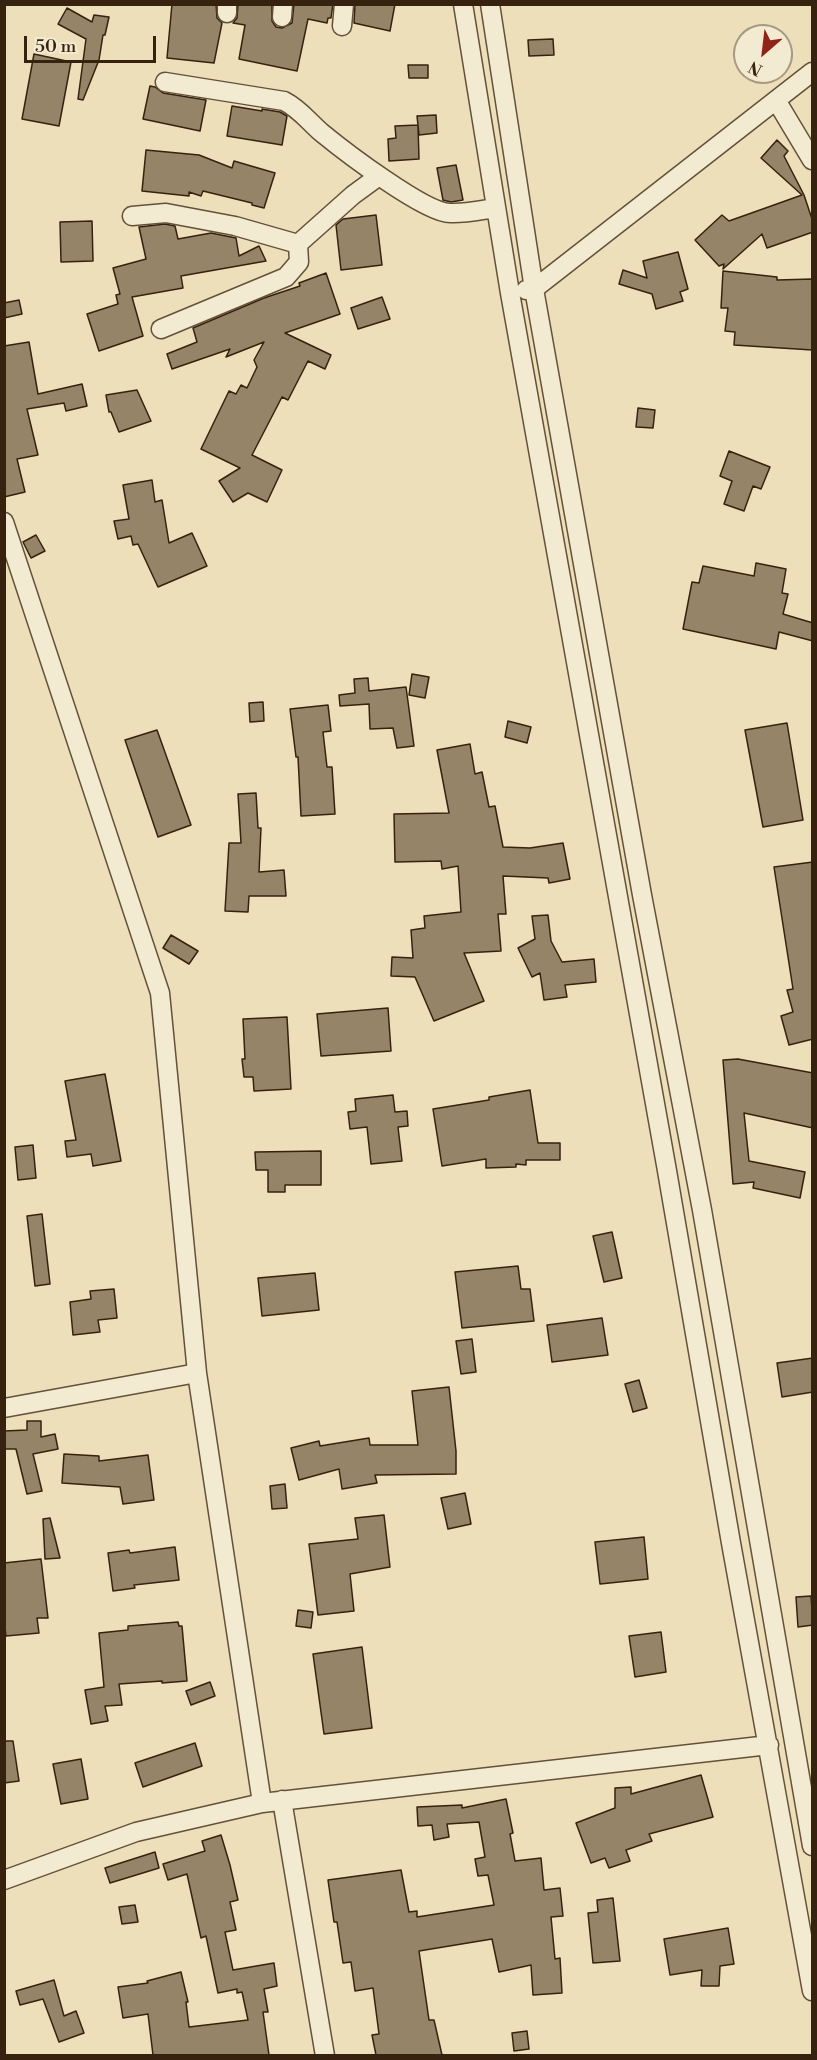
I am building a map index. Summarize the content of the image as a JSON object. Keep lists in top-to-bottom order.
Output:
{
  "scale_bar": "50 m",
  "north": "bottom left"
}
